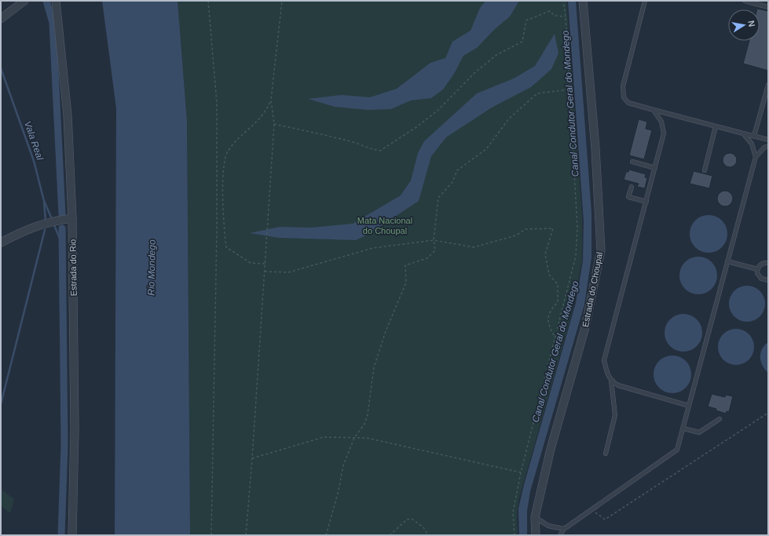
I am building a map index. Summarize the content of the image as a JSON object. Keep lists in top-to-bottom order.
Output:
{
  "streets": {
    "street": ["Estrada do Rio", "Estrada do Choupal"]
  },
  "water": ["Canal Condutor Geral do Mondego", "Vala Real", "Rio Mondego"],
  "parks": ["Mata Nacional do Choupal"],
  "north": "right"
}
